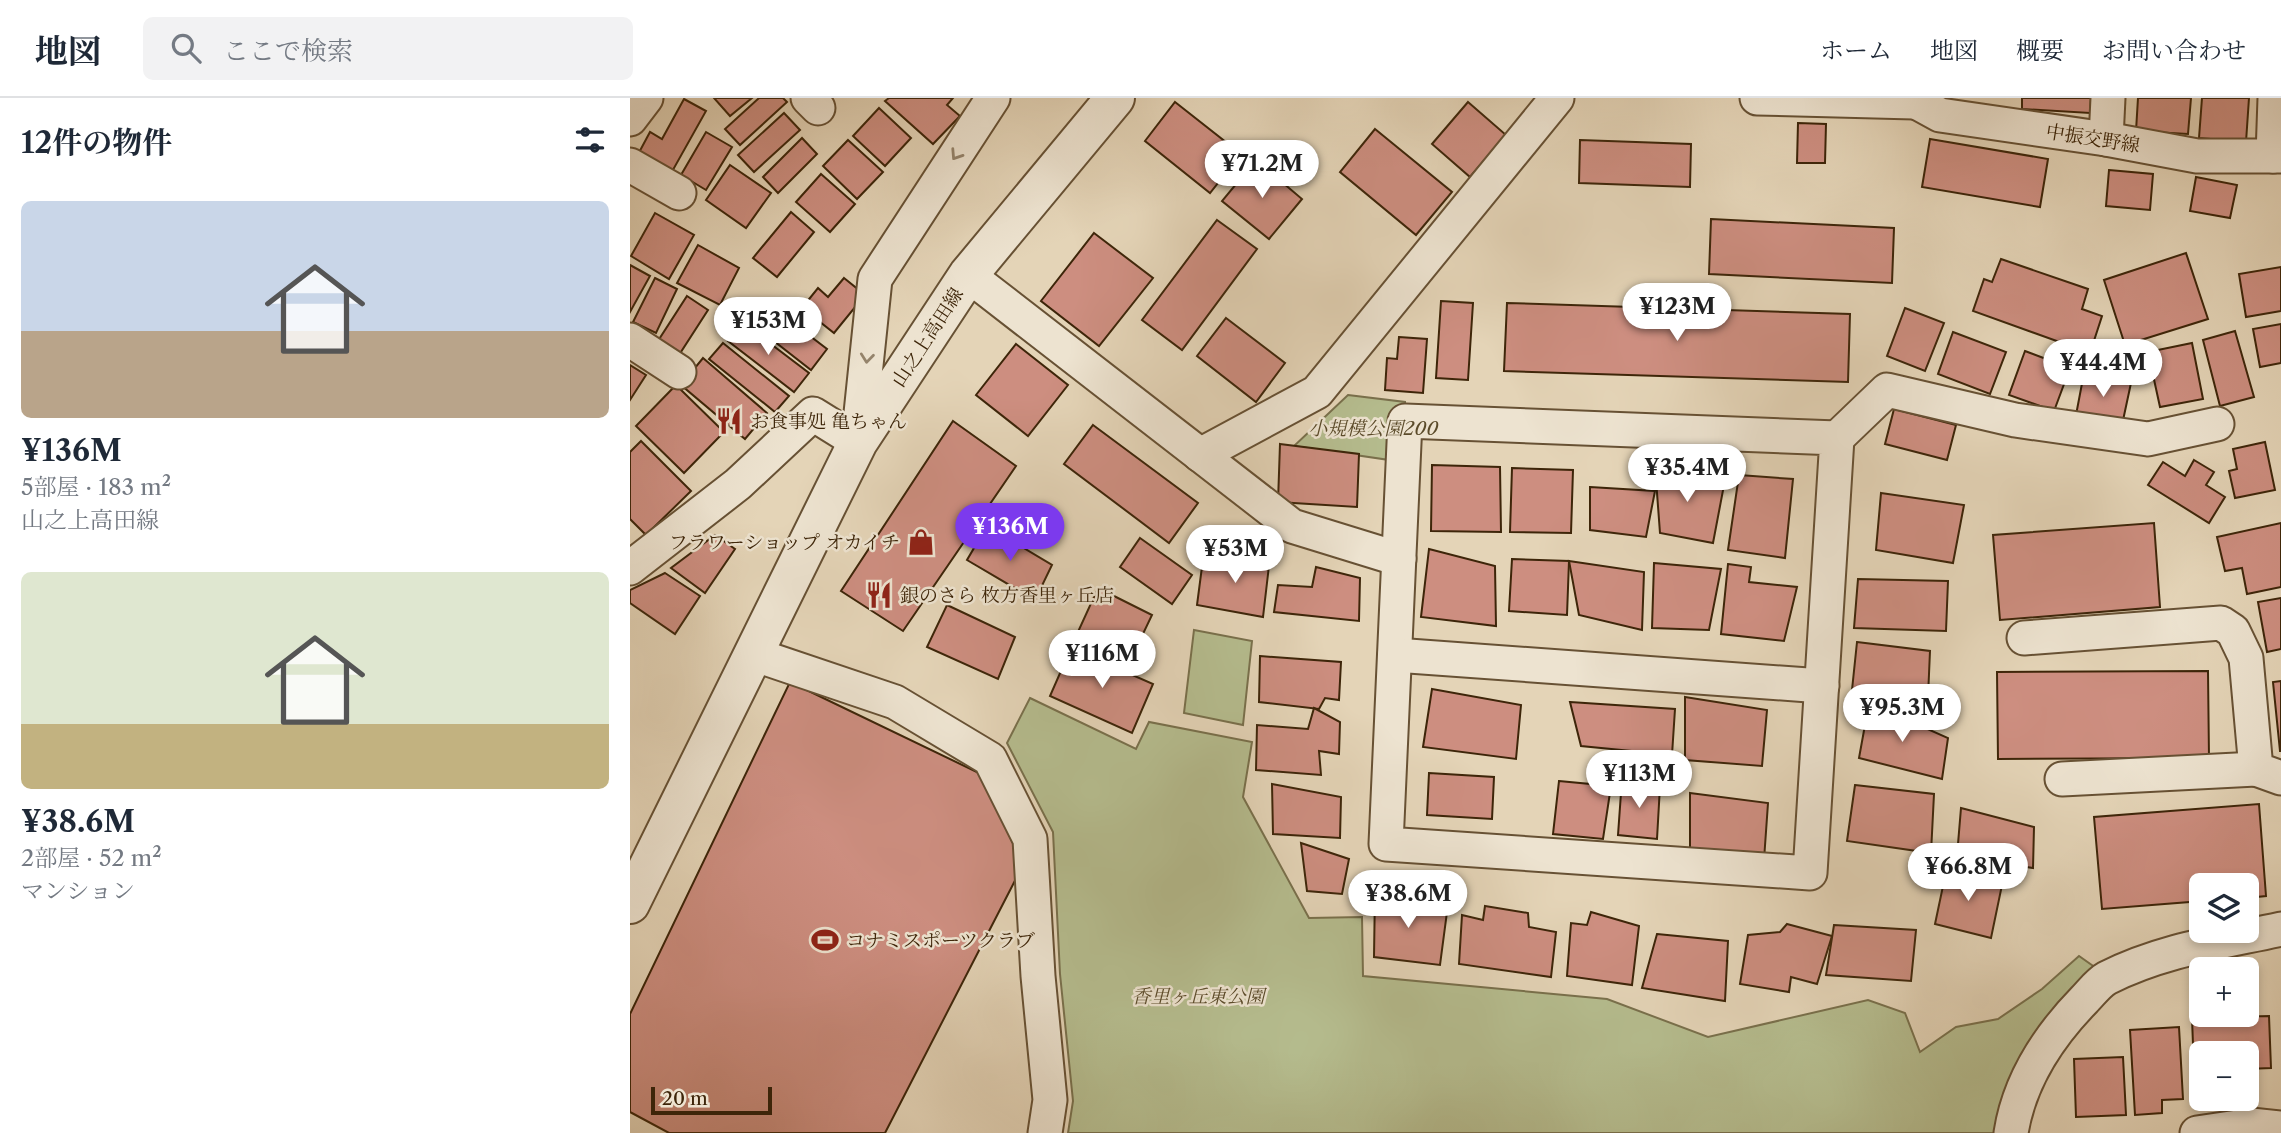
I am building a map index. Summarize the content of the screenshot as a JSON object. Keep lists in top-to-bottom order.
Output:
{
  "streets": {
    "street": ["中振交野線", "山之上高田線"]
  },
  "parks": ["小規模公園200", "香里ヶ丘東公園"],
  "places": {
    "restaurant": ["お食事処 亀ちゃん", "銀のさら 枚方香里ヶ丘店"],
    "shop": ["フラワーショップ オカイチ"],
    "sports": ["コナミスポーツクラブ"]
  },
  "scale_bar": "20 m",
  "page": {
    "header": "地図",
    "search": "ここで検索",
    "nav": [
      "ホーム",
      "地図",
      "概要",
      "お問い合わせ"
    ],
    "heading": "12件の物件",
    "price": [
      "¥71.2M",
      "¥123M",
      "¥153M",
      "¥44.4M",
      "¥35.4M",
      "¥136M",
      "¥53M",
      "¥116M",
      "¥95.3M",
      "¥113M",
      "¥66.8M",
      "¥38.6M"
    ],
    "list": [
      {
        "name": "¥136M",
        "note": "5部屋 · 183 m² · 山之上高田線"
      },
      {
        "name": "¥38.6M",
        "note": "2部屋 · 52 m² · マンション"
      }
    ],
    "map_buttons": ["+", "−"],
    "scale": "20 m"
  }
}
